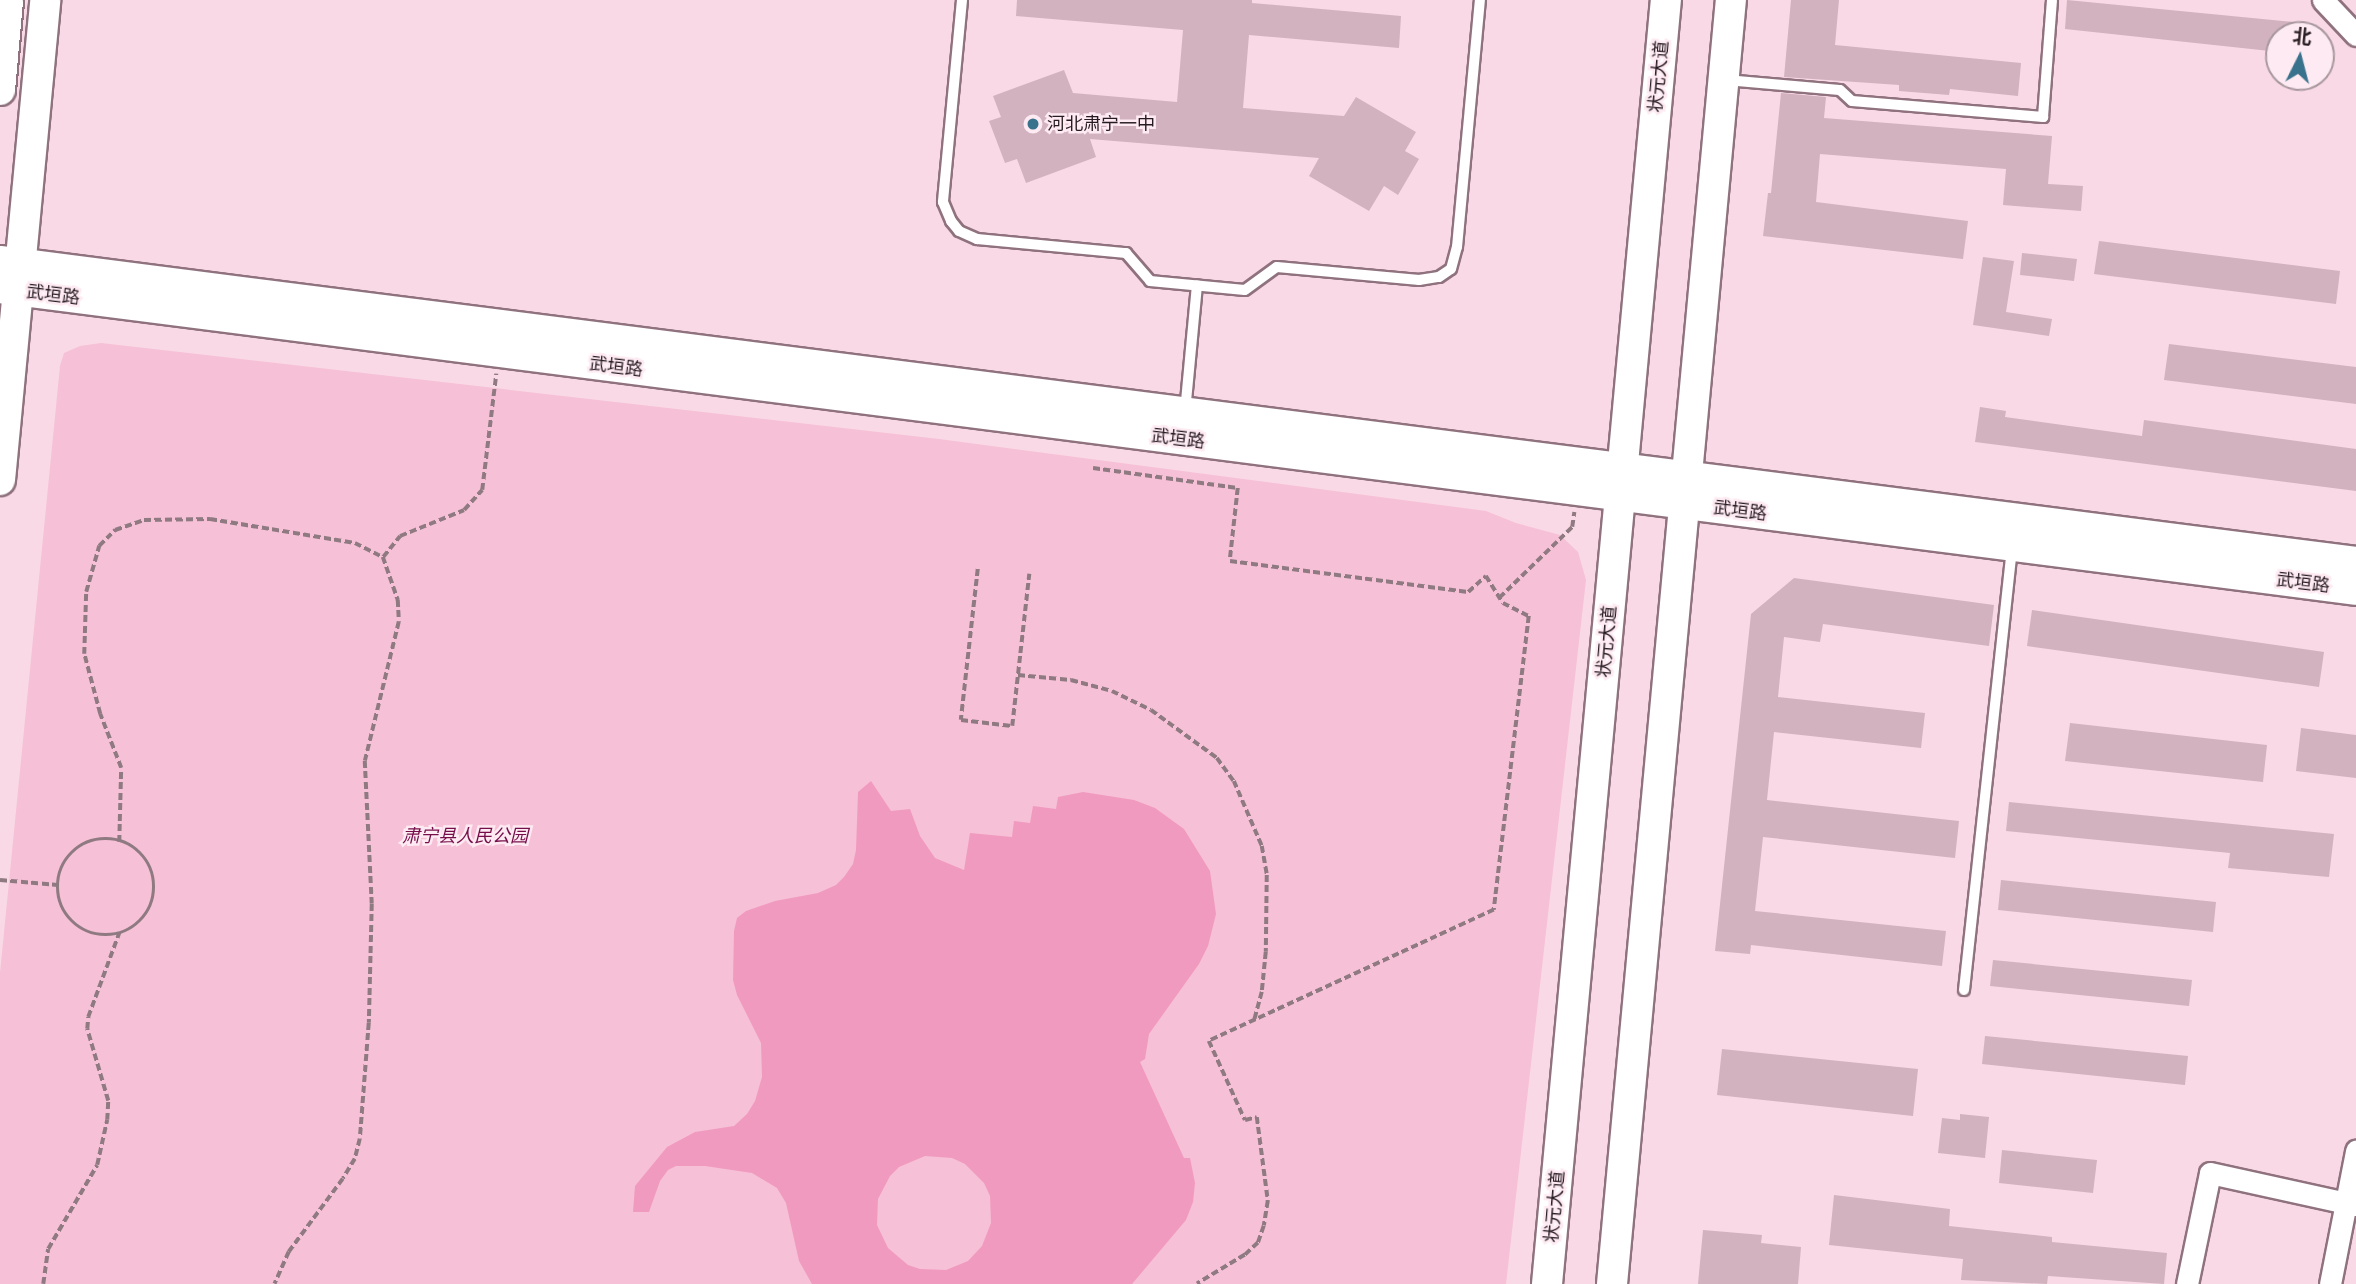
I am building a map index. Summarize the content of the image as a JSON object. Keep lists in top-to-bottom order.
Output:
{
  "streets": {
    "main road": ["状元大道", "武垣路"]
  },
  "crossings": [
    ["状元大道", "武垣路"]
  ],
  "parks": ["肃宁县人民公园"],
  "places": ["河北肃宁一中"],
  "north": "top"
}
